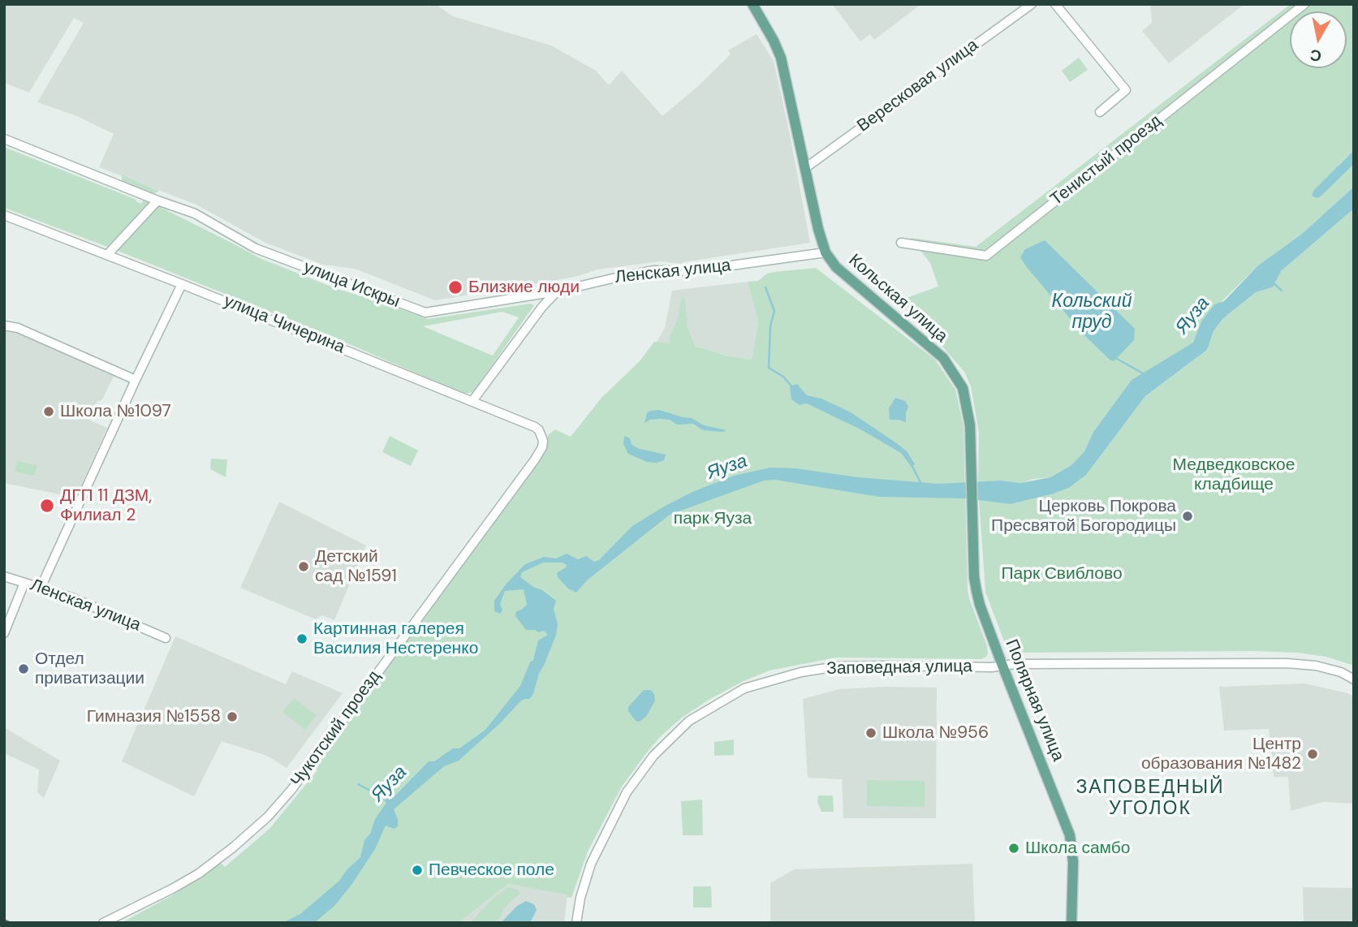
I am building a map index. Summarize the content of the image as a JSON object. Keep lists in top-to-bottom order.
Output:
{
  "streets": {
    "main road": ["Кольская улица", "Полярная улица"],
    "street": [
      "Вересковая улица",
      "Тенистый проезд",
      "Ленская улица",
      "улица Искры",
      "улица Чичерина",
      "Заповедная улица",
      "Чукотский проезд"
    ]
  },
  "crossings": [
    ["Вересковая улица", "Кольская улица"],
    ["Ленская улица", "улица Искры"],
    ["Ленская улица", "Кольская улица"],
    ["Кольская улица", "Полярная улица"],
    ["улица Чичерина", "Чукотский проезд"],
    ["Заповедная улица", "Полярная улица"]
  ],
  "districts": ["ЗАПОВЕДНЫЙ УГОЛОК"],
  "water": ["Кольский пруд", "Яуза"],
  "parks": ["Медведковское кладбище", "парк Яуза", "Парк Свиблово"],
  "places": [
    "Близкие люди",
    "Школа №1097",
    "ДГП 11 ДЗМ, Филиал 2",
    "Церковь Покрова Пресвятой Богородицы",
    "Детский сад №1591",
    "Картинная галерея Василия Нестеренко",
    "Отдел приватизации",
    "Гимназия №1558",
    "Школа №956",
    "Центр образования №1482",
    "Школа самбо",
    "Певческое поле"
  ],
  "north": "bottom"
}
